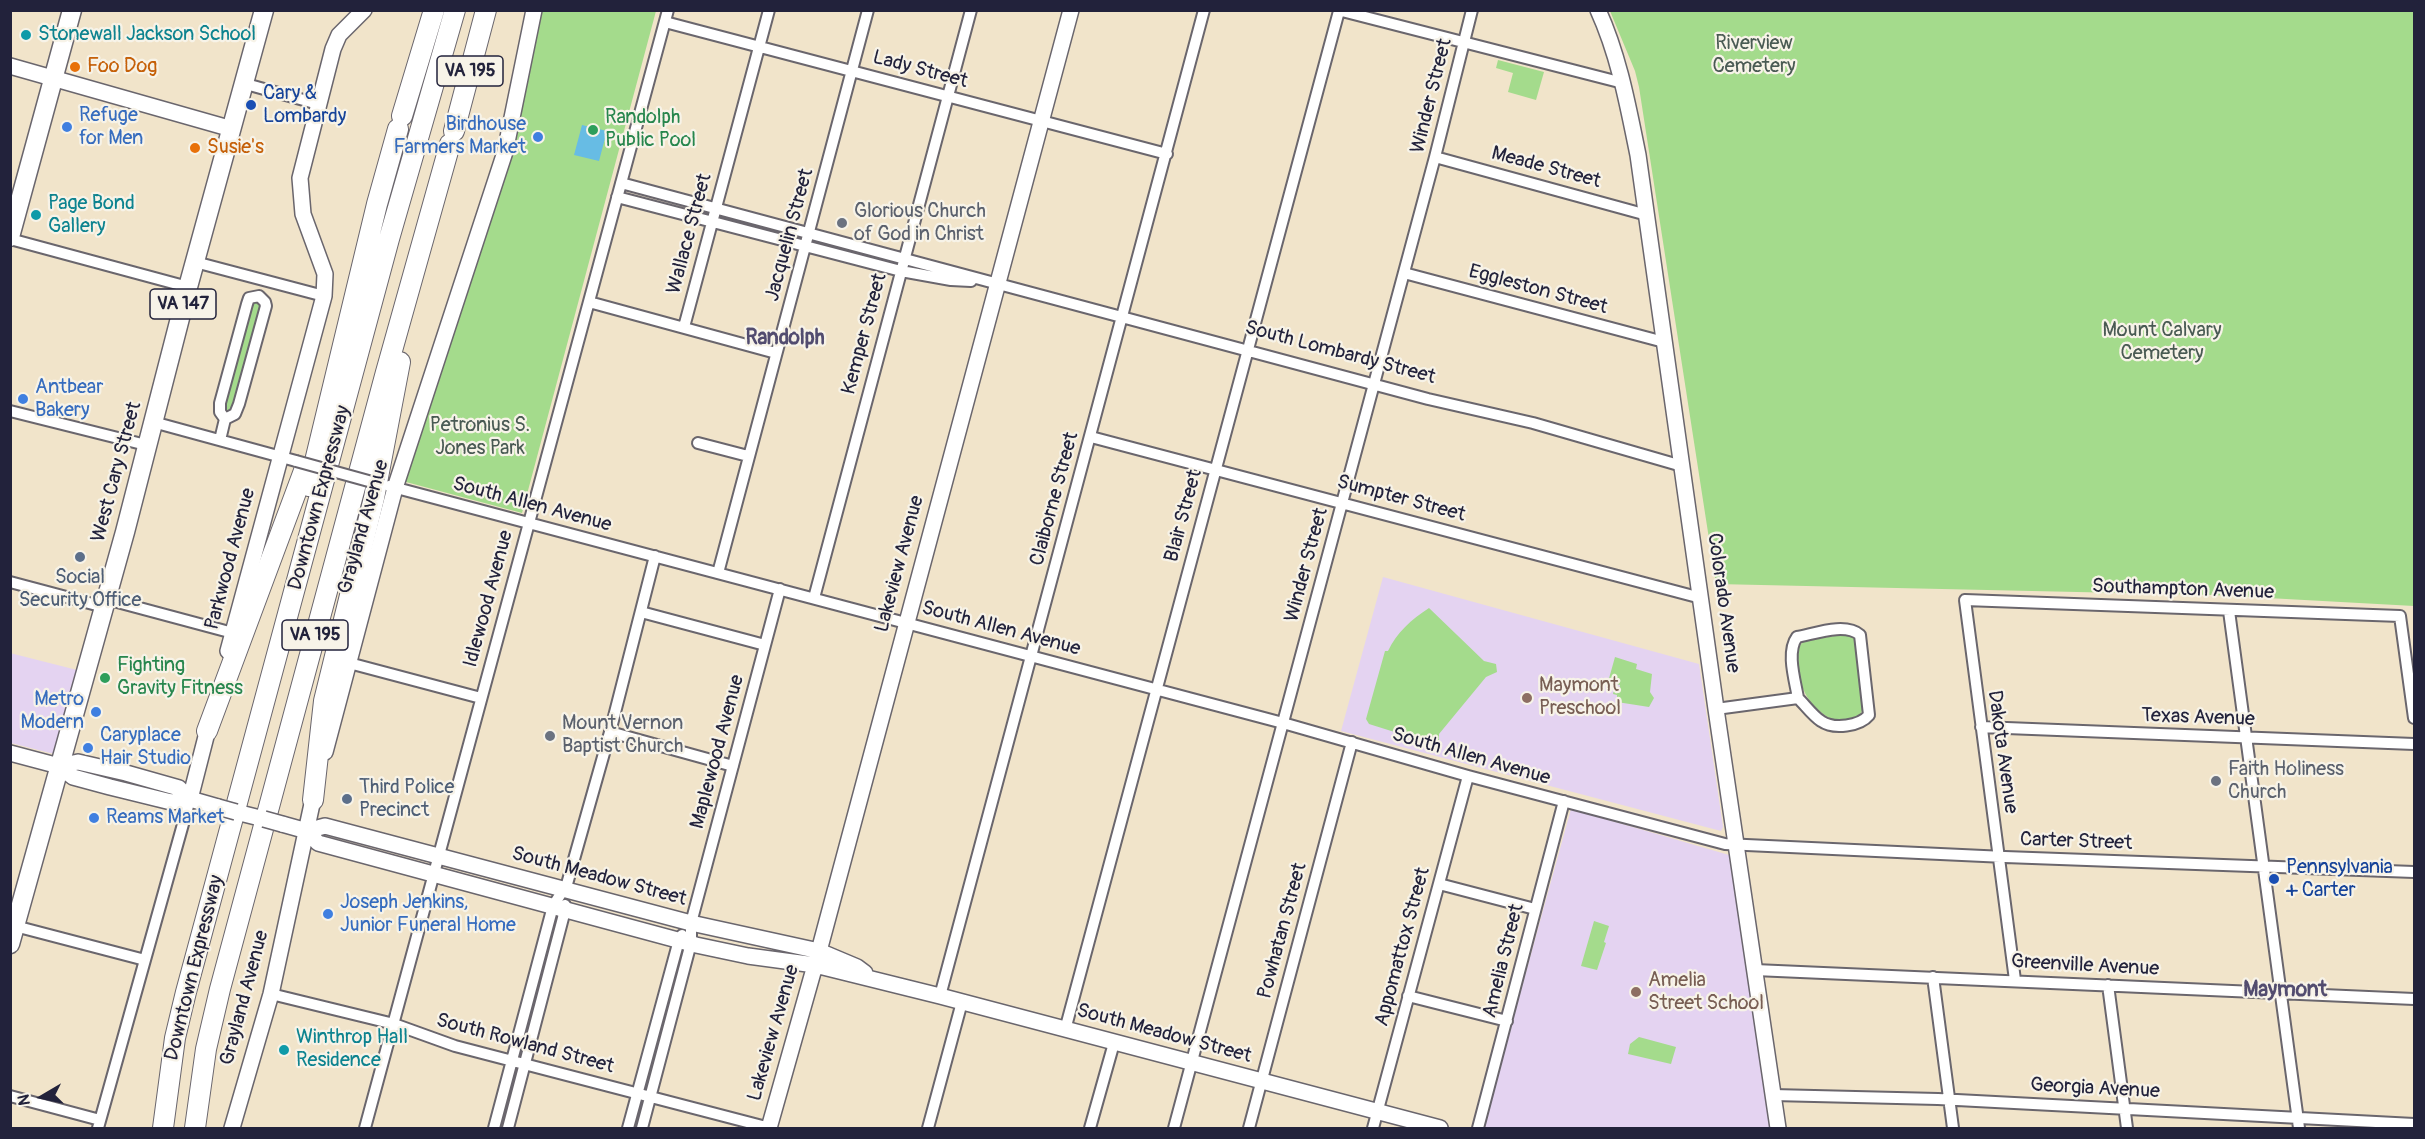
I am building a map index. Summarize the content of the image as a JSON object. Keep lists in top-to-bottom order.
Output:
{
  "streets": {
    "highway": ["VA 195", "Downtown Expressway"],
    "main road": ["VA 147", "West Cary Street"],
    "street": [
      "Lady Street",
      "Winder Street",
      "Meade Street",
      "Wallace Street",
      "Jacquelin Street",
      "Eggleston Street",
      "Kemper Street",
      "South Lombardy Street",
      "Claiborne Street",
      "Sumpter Street",
      "South Allen Avenue",
      "Blair Street",
      "Grayland Avenue",
      "Parkwood Avenue",
      "Lakeview Avenue",
      "Southampton Avenue",
      "Idlewood Avenue",
      "Colorado Avenue",
      "Texas Avenue",
      "Maplewood Avenue",
      "Dakota Avenue",
      "Carter Street",
      "South Meadow Street",
      "Powhatan Street",
      "Appomattox Street",
      "Amelia Street",
      "Greenville Avenue",
      "South Rowland Street",
      "Georgia Avenue"
    ]
  },
  "crossings": [
    ["Lady Street", "Wallace Street"],
    ["Lady Street", "Jacquelin Street"],
    ["Lady Street", "Kemper Street"],
    ["Lady Street", "Claiborne Street"],
    ["Lady Street", "Lakeview Avenue"],
    ["Lady Street", "Idlewood Avenue"],
    ["Winder Street", "Meade Street"],
    ["Winder Street", "Eggleston Street"],
    ["Winder Street", "South Lombardy Street"],
    ["Winder Street", "Sumpter Street"],
    ["Winder Street", "South Allen Avenue"],
    ["Winder Street", "South Meadow Street"],
    ["Meade Street", "Colorado Avenue"],
    ["Wallace Street", "South Lombardy Street"],
    ["Jacquelin Street", "South Lombardy Street"],
    ["Jacquelin Street", "South Allen Avenue"],
    ["Eggleston Street", "Colorado Avenue"],
    ["Kemper Street", "South Lombardy Street"],
    ["Kemper Street", "South Allen Avenue"],
    ["South Lombardy Street", "Claiborne Street"],
    ["South Lombardy Street", "Blair Street"],
    ["South Lombardy Street", "Lakeview Avenue"],
    ["South Lombardy Street", "Idlewood Avenue"],
    ["South Lombardy Street", "Colorado Avenue"],
    ["West Cary Street", "South Allen Avenue"],
    ["West Cary Street", "South Meadow Street"],
    ["Claiborne Street", "Sumpter Street"],
    ["Claiborne Street", "South Allen Avenue"],
    ["Claiborne Street", "South Meadow Street"],
    ["Sumpter Street", "Blair Street"],
    ["Sumpter Street", "Colorado Avenue"],
    ["South Allen Avenue", "Blair Street"],
    ["South Allen Avenue", "Grayland Avenue"],
    ["South Allen Avenue", "Parkwood Avenue"],
    ["South Allen Avenue", "Lakeview Avenue"],
    ["South Allen Avenue", "Idlewood Avenue"],
    ["South Allen Avenue", "Colorado Avenue"],
    ["South Allen Avenue", "Maplewood Avenue"],
    ["South Allen Avenue", "Carter Street"],
    ["South Allen Avenue", "Powhatan Street"],
    ["South Allen Avenue", "Appomattox Street"],
    ["South Allen Avenue", "Amelia Street"],
    ["Blair Street", "South Meadow Street"],
    ["Grayland Avenue", "South Meadow Street"],
    ["Grayland Avenue", "South Rowland Street"],
    ["Parkwood Avenue", "South Meadow Street"],
    ["Lakeview Avenue", "South Meadow Street"],
    ["Lakeview Avenue", "South Rowland Street"],
    ["Southampton Avenue", "Dakota Avenue"],
    ["Idlewood Avenue", "South Meadow Street"],
    ["Idlewood Avenue", "South Rowland Street"],
    ["Colorado Avenue", "Carter Street"],
    ["Colorado Avenue", "Greenville Avenue"],
    ["Colorado Avenue", "Georgia Avenue"],
    ["Texas Avenue", "Dakota Avenue"],
    ["Maplewood Avenue", "South Meadow Street"],
    ["Maplewood Avenue", "South Rowland Street"],
    ["Dakota Avenue", "Carter Street"],
    ["Dakota Avenue", "Greenville Avenue"],
    ["South Meadow Street", "Powhatan Street"],
    ["South Meadow Street", "Appomattox Street"]
  ],
  "districts": ["Randolph", "Maymont"],
  "parks": ["Riverview Cemetery", "Mount Calvary Cemetery", "Petronius S. Jones Park"],
  "places": [
    "Stonewall Jackson School",
    "Foo Dog",
    "Cary & Lombardy",
    "Refuge for Men",
    "Randolph Public Pool",
    "Birdhouse Farmers Market",
    "Susie's",
    "Page Bond Gallery",
    "Glorious Church of God in Christ",
    "Antbear Bakery",
    "Social Security Office",
    "Fighting Gravity Fitness",
    "Maymont Preschool",
    "Metro Modern",
    "Mount Vernon Baptist Church",
    "Caryplace Hair Studio",
    "Faith Holiness Church",
    "Third Police Precinct",
    "Reams Market",
    "Pennsylvania + Carter",
    "Joseph Jenkins, Junior Funeral Home",
    "Amelia Street School",
    "Winthrop Hall Residence"
  ],
  "north": "left"
}
